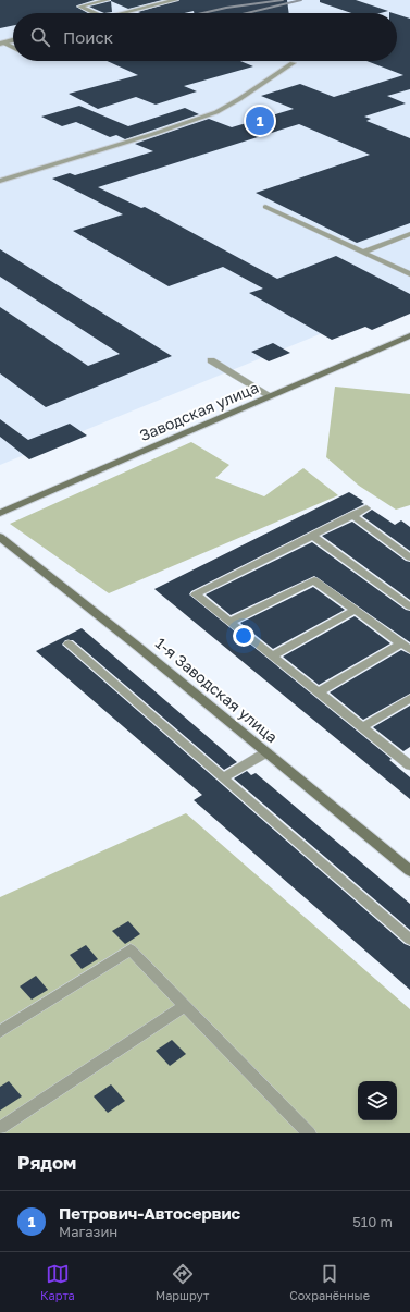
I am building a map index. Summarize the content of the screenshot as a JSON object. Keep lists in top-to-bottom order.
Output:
{
  "streets": {
    "main road": ["Заводская улица", "1-я Заводская улица"]
  },
  "page": {
    "search": "Поиск",
    "pins": "1",
    "heading": "Рядом",
    "list": [
      {
        "mark": "1",
        "name": "Петрович-Автосервис",
        "note": "Магазин",
        "value": "510 m"
      }
    ],
    "nav": ["Карта", "Маршрут", "Сохранённые"]
  }
}
